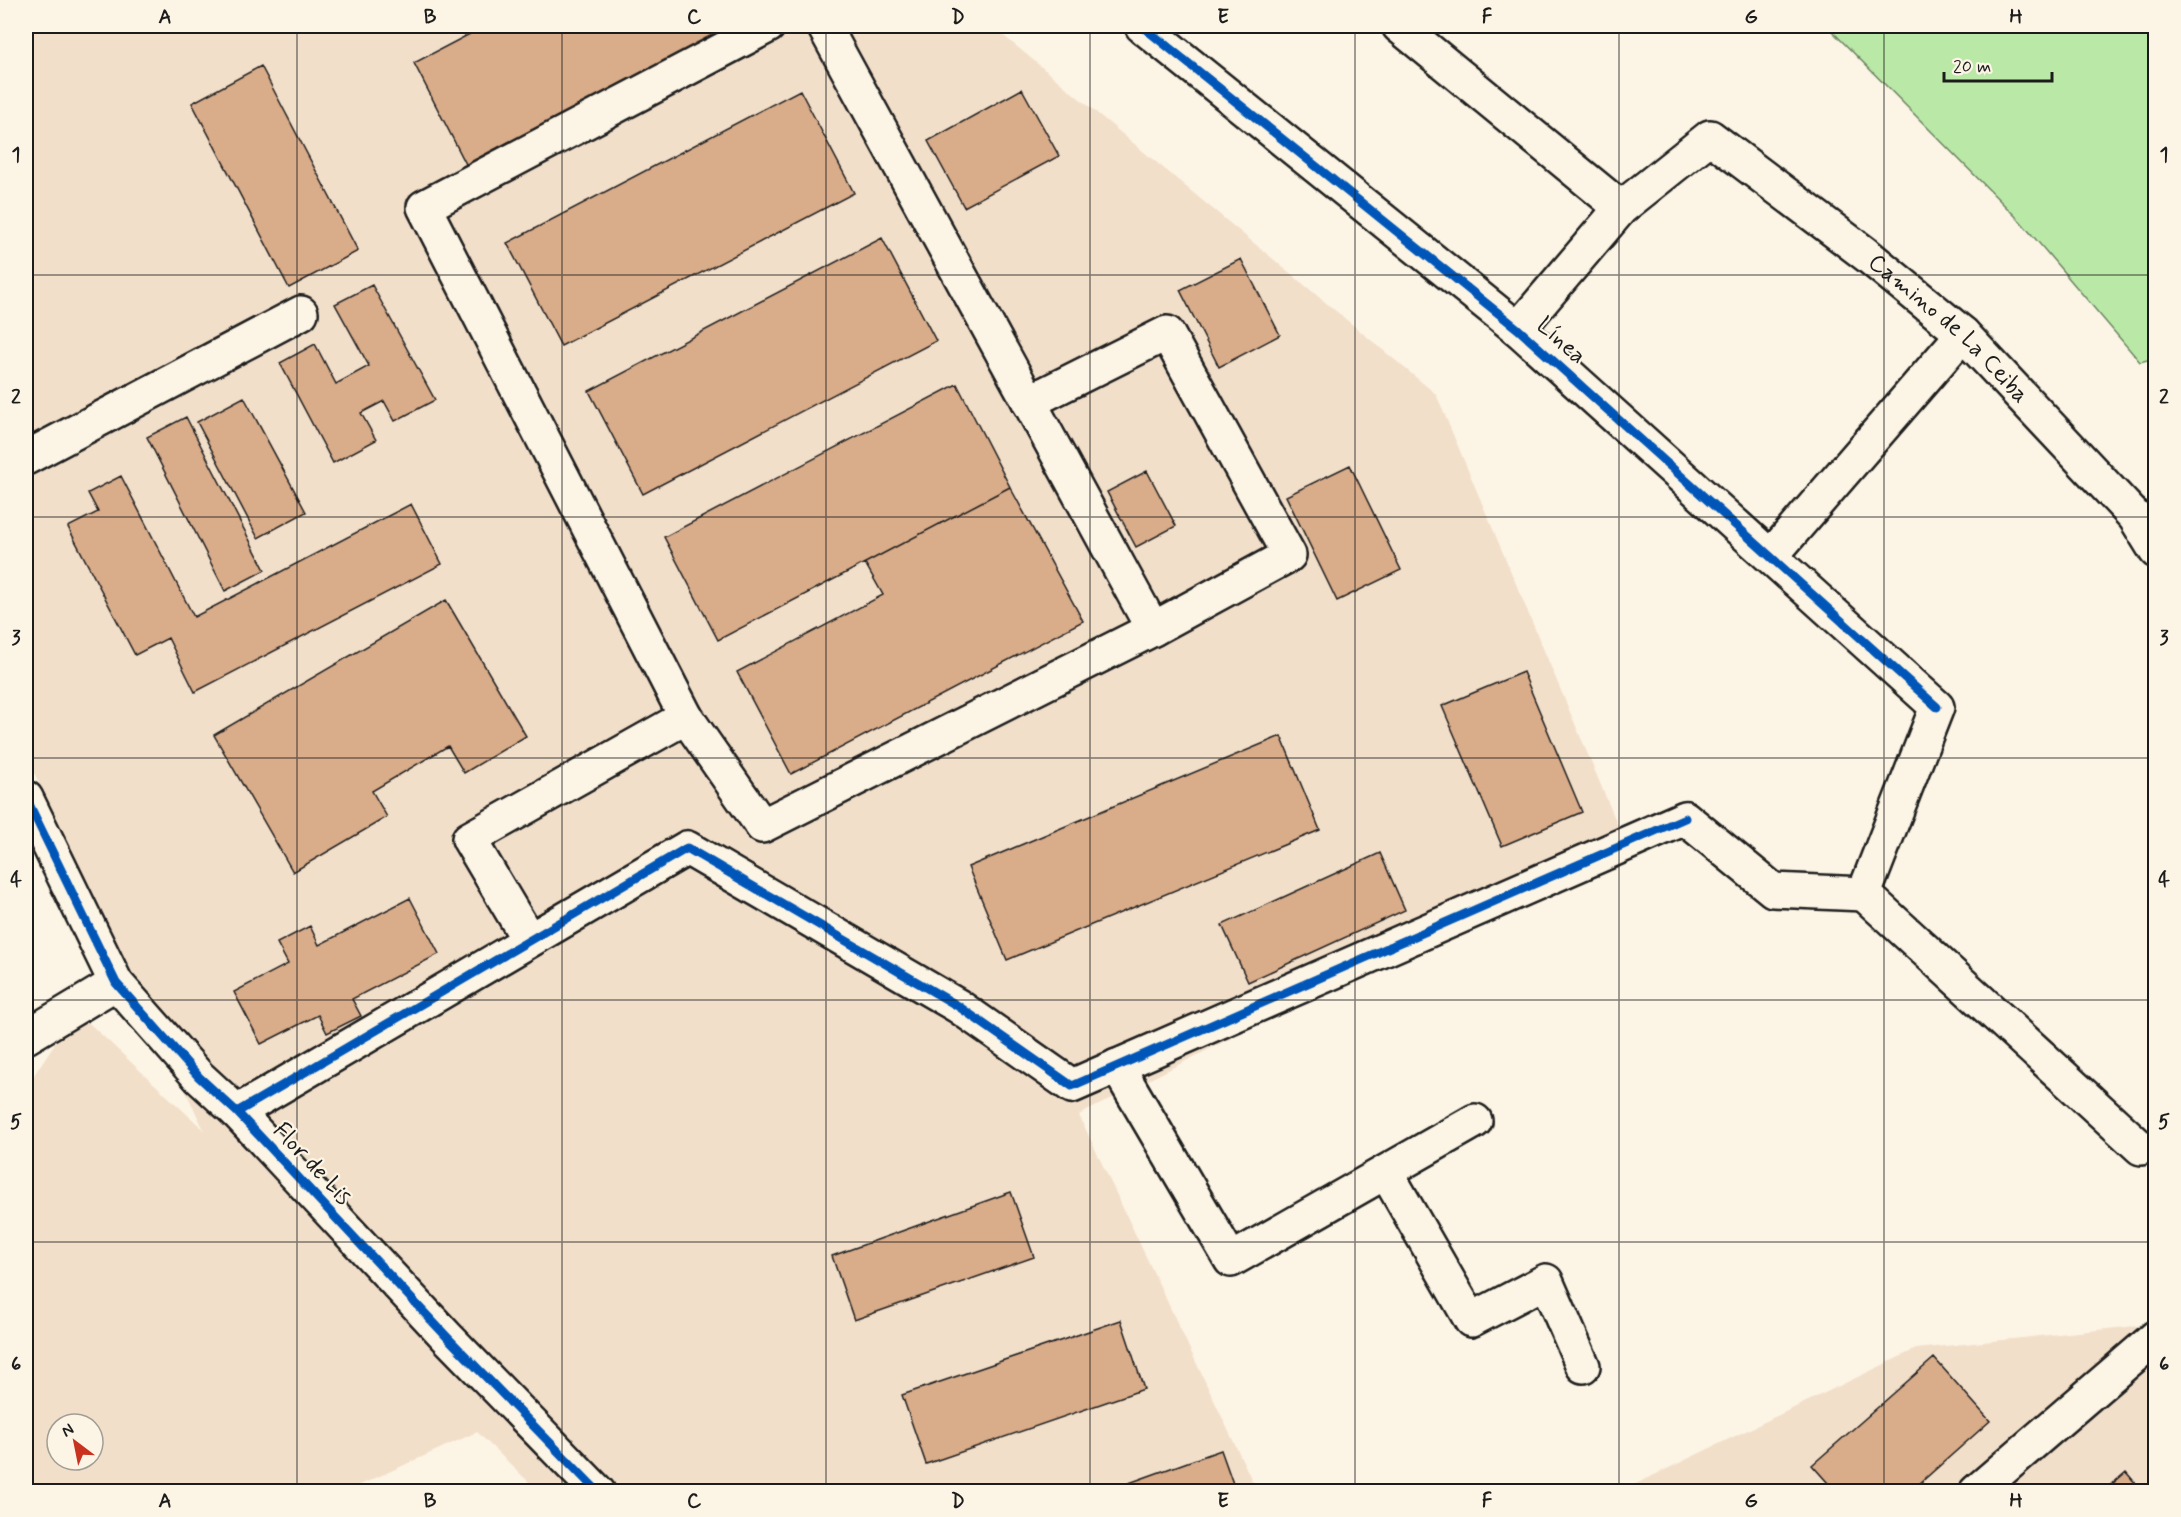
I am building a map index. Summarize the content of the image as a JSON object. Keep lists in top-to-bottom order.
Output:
{
  "streets": {
    "street": ["Camino de La Ceiba", "Línea", "Flor de Lis"]
  },
  "scale_bar": "20 m",
  "north": "top left",
  "grid": {
    "columns": [
      "A",
      "B",
      "C",
      "D",
      "E",
      "F",
      "G",
      "H"
    ],
    "rows": [
      "1",
      "2",
      "3",
      "4",
      "5",
      "6"
    ]
  }
}
